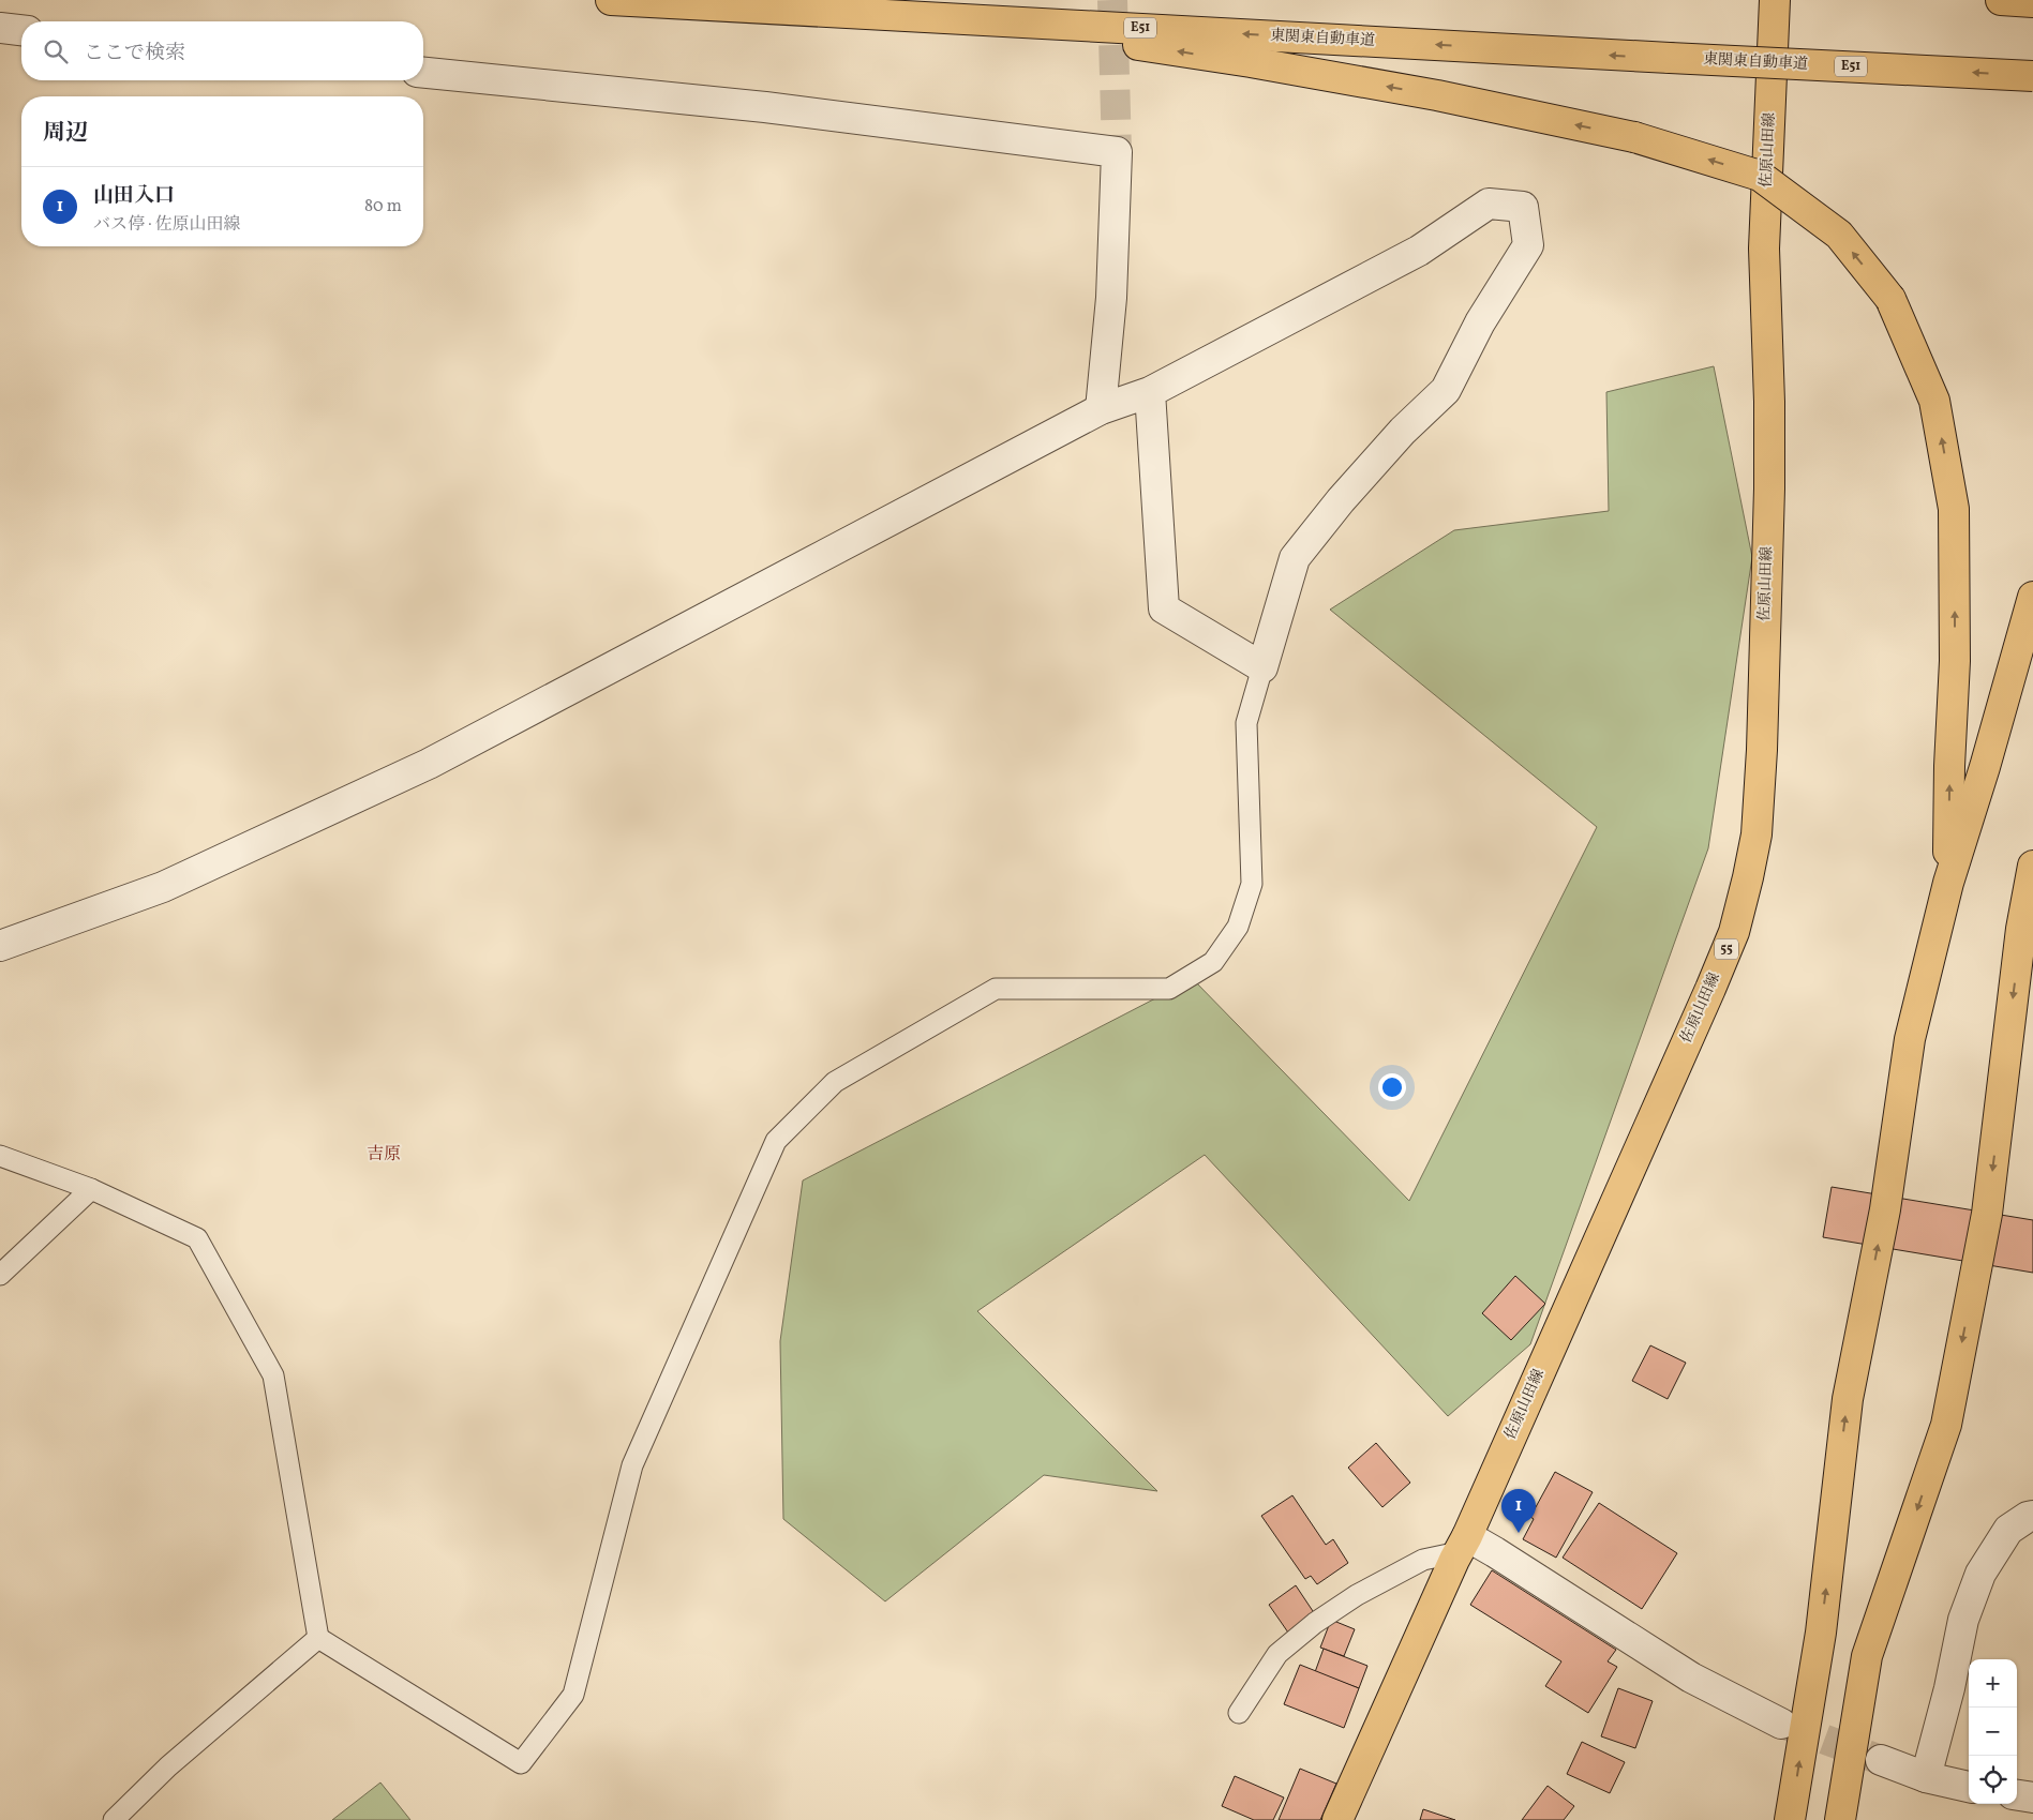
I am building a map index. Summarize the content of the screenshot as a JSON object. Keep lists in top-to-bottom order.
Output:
{
  "streets": {
    "main road": [
      "E51",
      "東関東自動車道",
      "佐原山田線",
      "55"
    ]
  },
  "one_way": ["東関東自動車道"],
  "districts": ["吉原"],
  "page": {
    "search": "ここで検索",
    "heading": "周辺",
    "list": [
      {
        "mark": "1",
        "name": "山田入口",
        "note": "バス停 · 佐原山田線",
        "value": "80 m"
      }
    ],
    "pins": "1",
    "map_buttons": ["+", "−"]
  }
}
